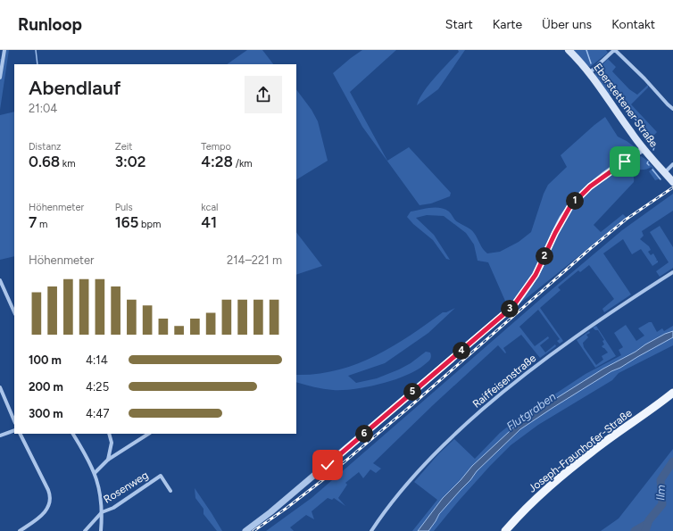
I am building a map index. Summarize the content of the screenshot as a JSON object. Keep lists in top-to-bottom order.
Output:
{
  "streets": {
    "main road": ["Eberstettener Straße", "Joseph-Fraunhofer-Straße"],
    "street": ["Raiffeisenstraße", "Rosenweg"]
  },
  "water": ["Flutgraben", "Ilm"],
  "page": {
    "header": "Runloop",
    "nav": [
      "Start",
      "Karte",
      "Über uns",
      "Kontakt"
    ],
    "heading": ["Abendlauf", "21:04"],
    "stats": [
      ["Distanz", "0.68 km"],
      ["Zeit", "3:02"],
      ["Tempo", "4:28 /km"],
      ["Höhenmeter", "7 m"],
      ["Puls", "165 bpm"],
      ["kcal", "41"]
    ],
    "pins": [
      "1",
      "2",
      "3",
      "4",
      "5",
      "6"
    ],
    "chart": ["Höhenmeter", "214–221 m"],
    "list": [
      {
        "name": "100 m",
        "note": "4:14"
      },
      {
        "name": "200 m",
        "note": "4:25"
      },
      {
        "name": "300 m",
        "note": "4:47"
      }
    ]
  }
}
